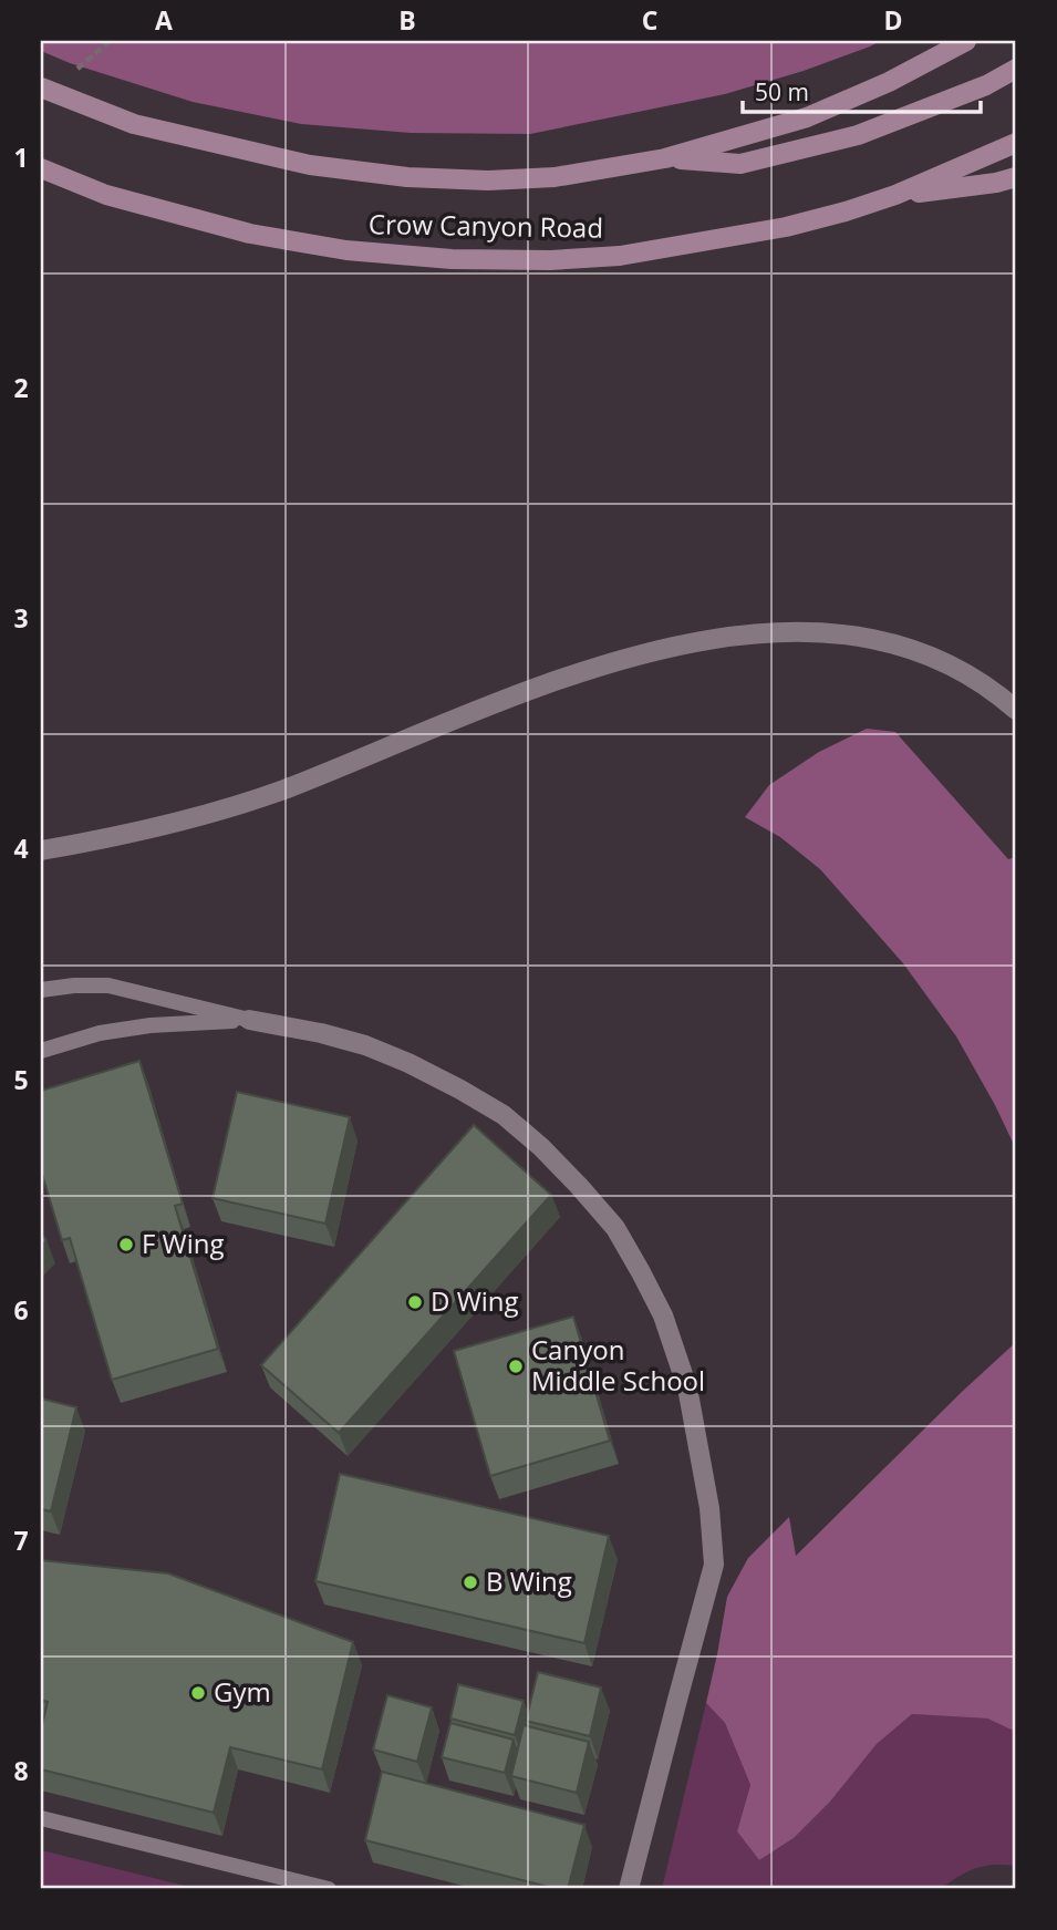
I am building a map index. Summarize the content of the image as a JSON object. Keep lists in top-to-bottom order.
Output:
{
  "streets": {
    "main road": ["Crow Canyon Road"]
  },
  "places": [
    "F Wing",
    "D Wing",
    "Canyon Middle School",
    "B Wing",
    "Gym"
  ],
  "scale_bar": "50 m",
  "grid": {
    "columns": [
      "A",
      "B",
      "C",
      "D"
    ],
    "rows": [
      "1",
      "2",
      "3",
      "4",
      "5",
      "6",
      "7",
      "8"
    ]
  }
}
